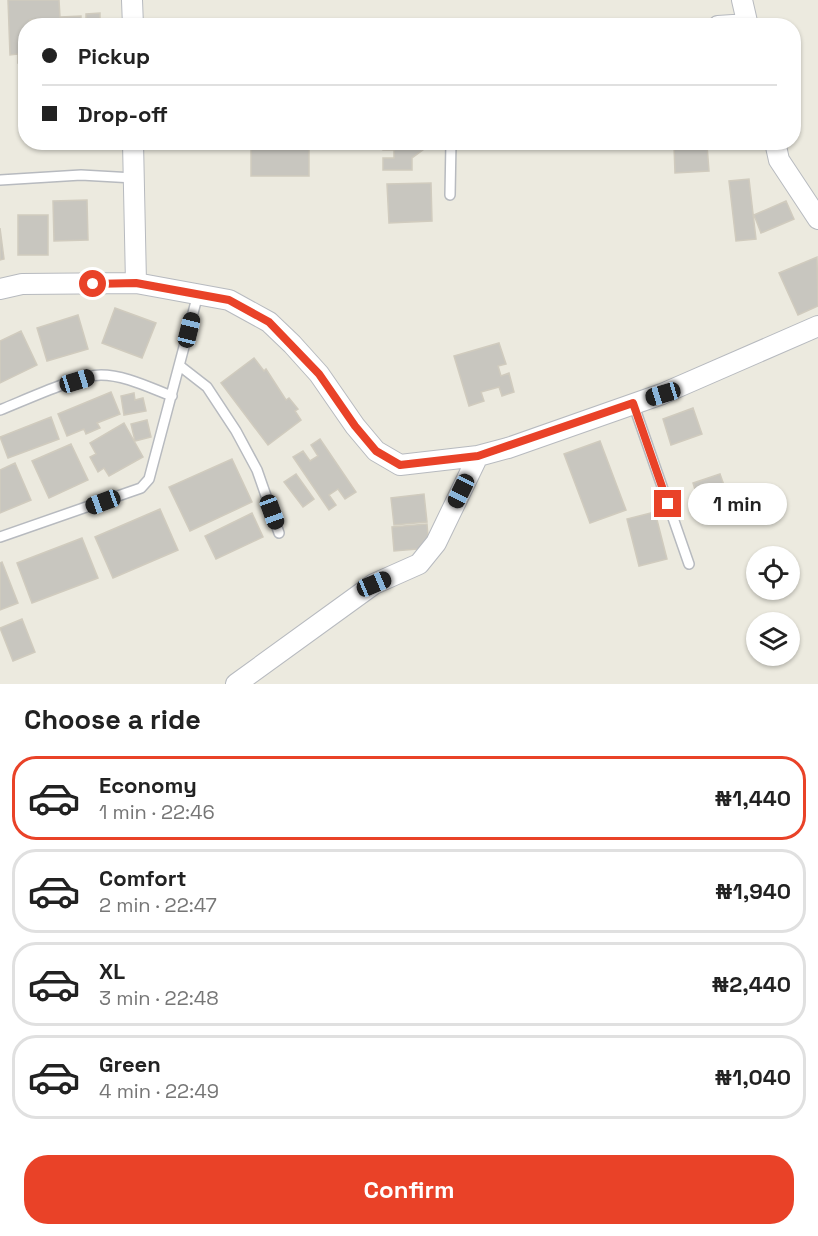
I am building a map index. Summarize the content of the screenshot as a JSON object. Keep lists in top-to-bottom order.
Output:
{
  "page": {
    "banner": ["Pickup", "Drop-off"],
    "bubble": "1 min",
    "heading": "Choose a ride",
    "list": [
      {
        "name": "Economy",
        "note": "1 min · 22:46",
        "value": "₦1,440"
      },
      {
        "name": "Comfort",
        "note": "2 min · 22:47",
        "value": "₦1,940"
      },
      {
        "name": "XL",
        "note": "3 min · 22:48",
        "value": "₦2,440"
      },
      {
        "name": "Green",
        "note": "4 min · 22:49",
        "value": "₦1,040"
      }
    ],
    "buttons": "Confirm"
  }
}
